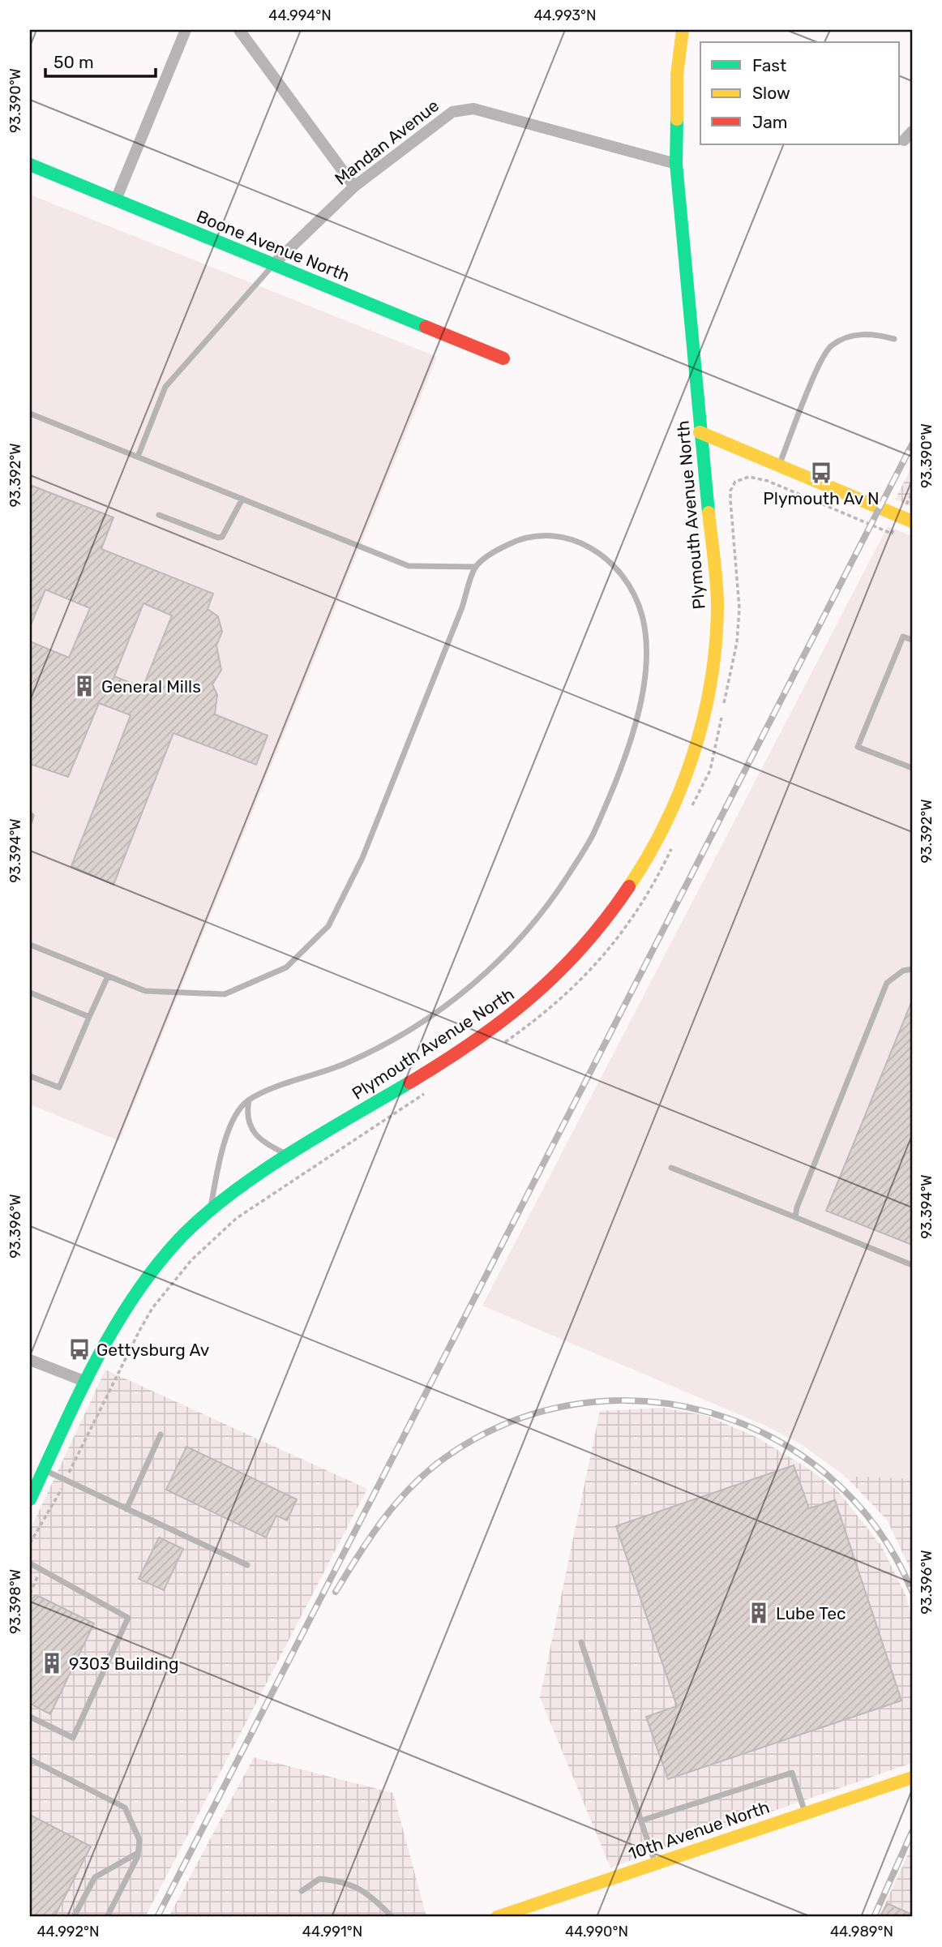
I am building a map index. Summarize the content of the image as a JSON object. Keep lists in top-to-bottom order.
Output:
{
  "streets": {
    "street": [
      "Mandan Avenue",
      "Boone Avenue North",
      "Plymouth Avenue North",
      "10th Avenue North"
    ]
  },
  "crossings": [
    ["Mandan Avenue", "Boone Avenue North"],
    ["Mandan Avenue", "Plymouth Avenue North"]
  ],
  "places": {
    "bus stop": ["Plymouth Av N", "Gettysburg Av"],
    "building": ["General Mills", "Lube Tec", "9303 Building"]
  },
  "legend": ["Fast", "Slow", "Jam"],
  "scale_bar": "50 m",
  "coordinates": [
    "44.994°N",
    "44.993°N",
    "93.390°W",
    "93.392°W",
    "93.394°W",
    "93.396°W",
    "93.398°W",
    "44.992°N",
    "44.991°N",
    "44.990°N",
    "44.989°N"
  ]
}
